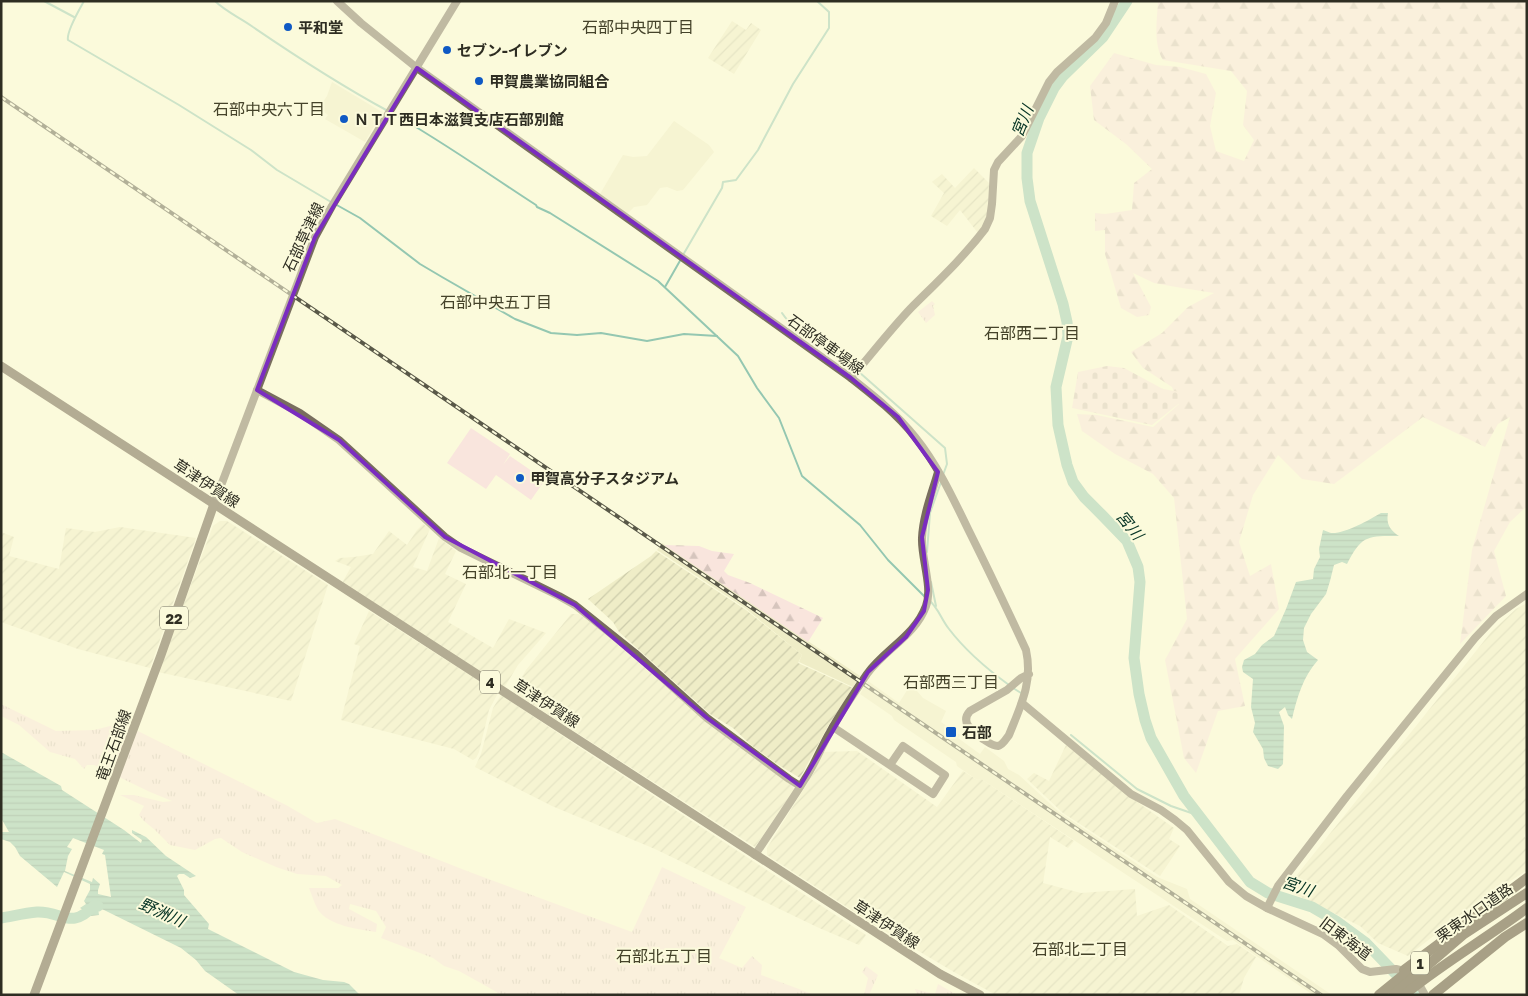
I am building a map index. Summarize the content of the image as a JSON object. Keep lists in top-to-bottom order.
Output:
{
  "streets": {
    "highway": ["栗東水口道路", "1"],
    "main road": [
      "草津伊賀線",
      "22",
      "4",
      "竜王石部線"
    ],
    "street": ["石部草津線", "石部停車場線", "旧東海道"]
  },
  "crossings": [
    ["石部草津線", "石部停車場線"],
    ["石部草津線", "草津伊賀線"],
    ["石部草津線", "竜王石部線"],
    ["石部停車場線", "旧東海道"],
    ["草津伊賀線", "竜王石部線"],
    ["栗東水口道路", "1"]
  ],
  "districts": [
    "石部中央四丁目",
    "石部中央六丁目",
    "石部中央五丁目",
    "石部西二丁目",
    "石部北一丁目",
    "石部西三丁目",
    "石部北二丁目",
    "石部北五丁目"
  ],
  "water": ["宮川", "野洲川"],
  "places": {
    "other": [
      "平和堂",
      "セブン-イレブン",
      "甲賀農業協同組合",
      "ＮＴＴ西日本滋賀支店石部別館",
      "甲賀高分子スタジアム"
    ],
    "transit": ["石部"]
  }
}
